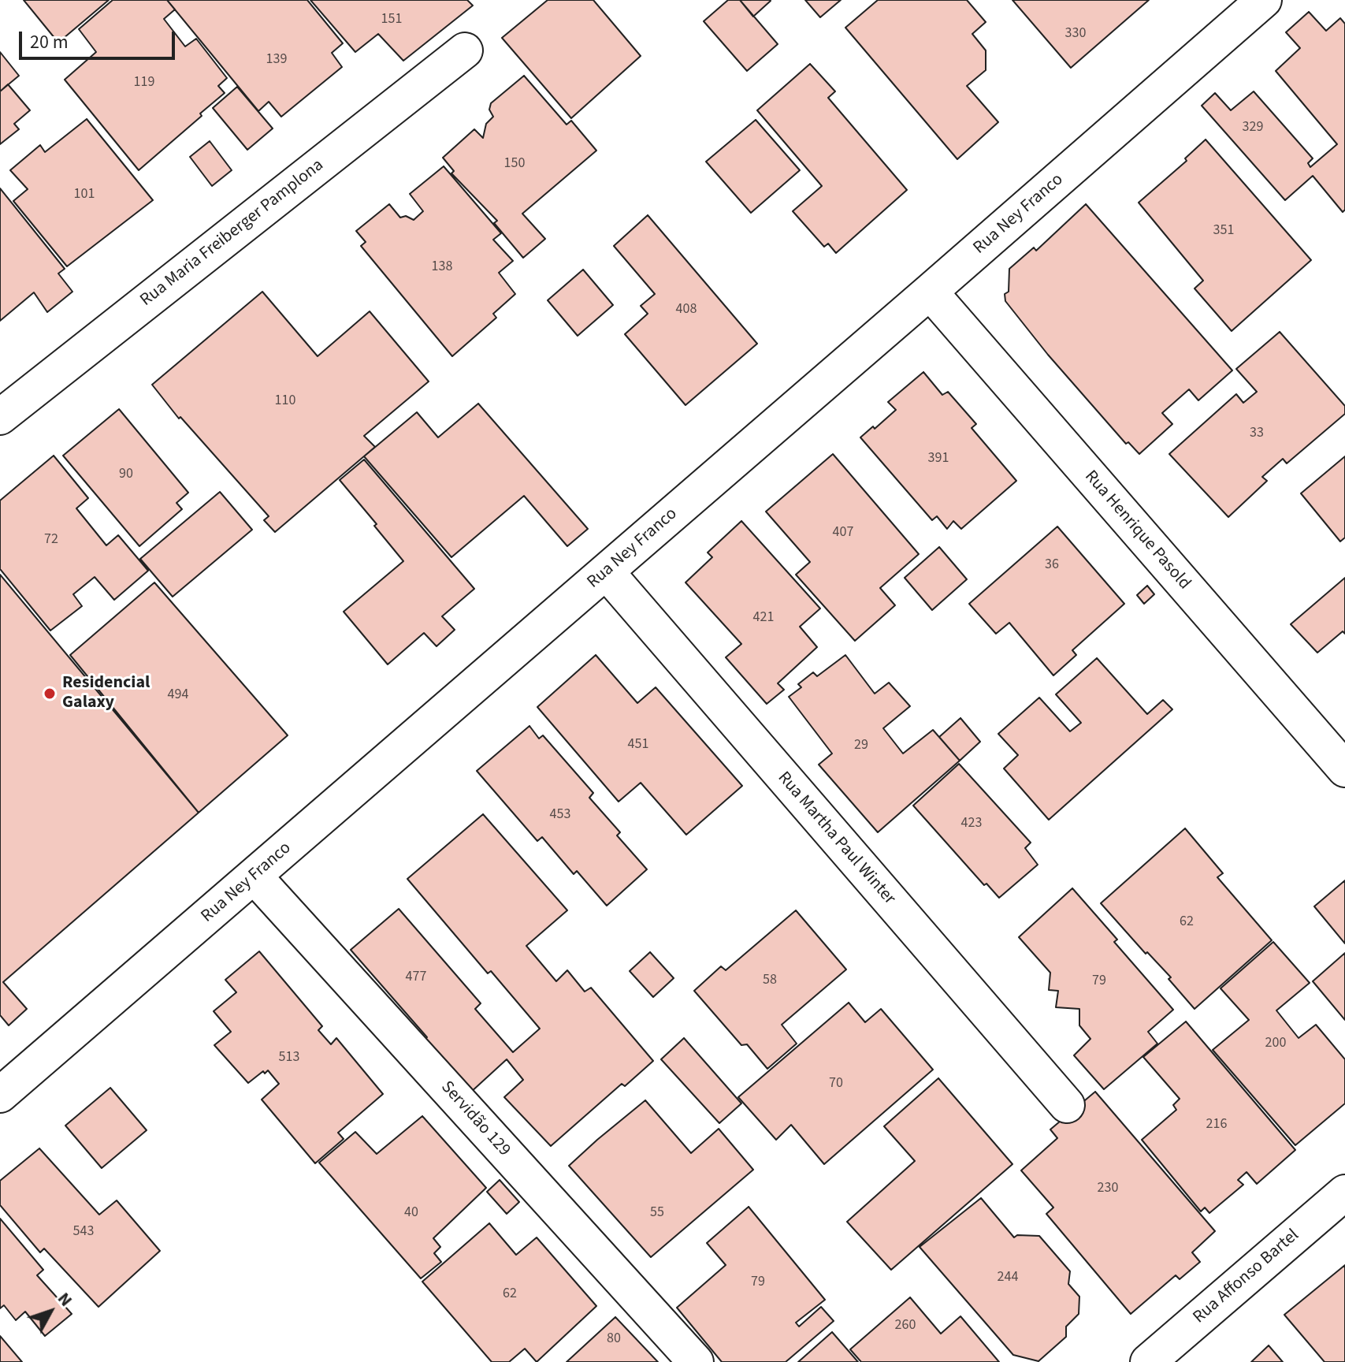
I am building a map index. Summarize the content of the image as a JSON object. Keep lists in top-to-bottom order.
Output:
{
  "streets": {
    "street": [
      "Rua Ney Franco",
      "Rua Maria Freiberger Pamplona",
      "Rua Henrique Pasold",
      "Rua Martha Paul Winter",
      "Servidão 129",
      "Rua Affonso Bartel"
    ]
  },
  "crossings": [
    ["Rua Ney Franco", "Rua Henrique Pasold"],
    ["Rua Ney Franco", "Rua Martha Paul Winter"],
    ["Rua Ney Franco", "Servidão 129"]
  ],
  "places": ["Residencial Galaxy"],
  "house_numbers": [
    "151",
    "330",
    "139",
    "119",
    "329",
    "150",
    "101",
    "351",
    "138",
    "408",
    "110",
    "33",
    "391",
    "90",
    "407",
    "72",
    "36",
    "421",
    "494",
    "451",
    "29",
    "453",
    "423",
    "62",
    "477",
    "58",
    "79",
    "200",
    "513",
    "70",
    "216",
    "230",
    "40",
    "55",
    "543",
    "244",
    "79",
    "62",
    "260",
    "80"
  ],
  "scale_bar": "20 m",
  "north": "top right"
}
